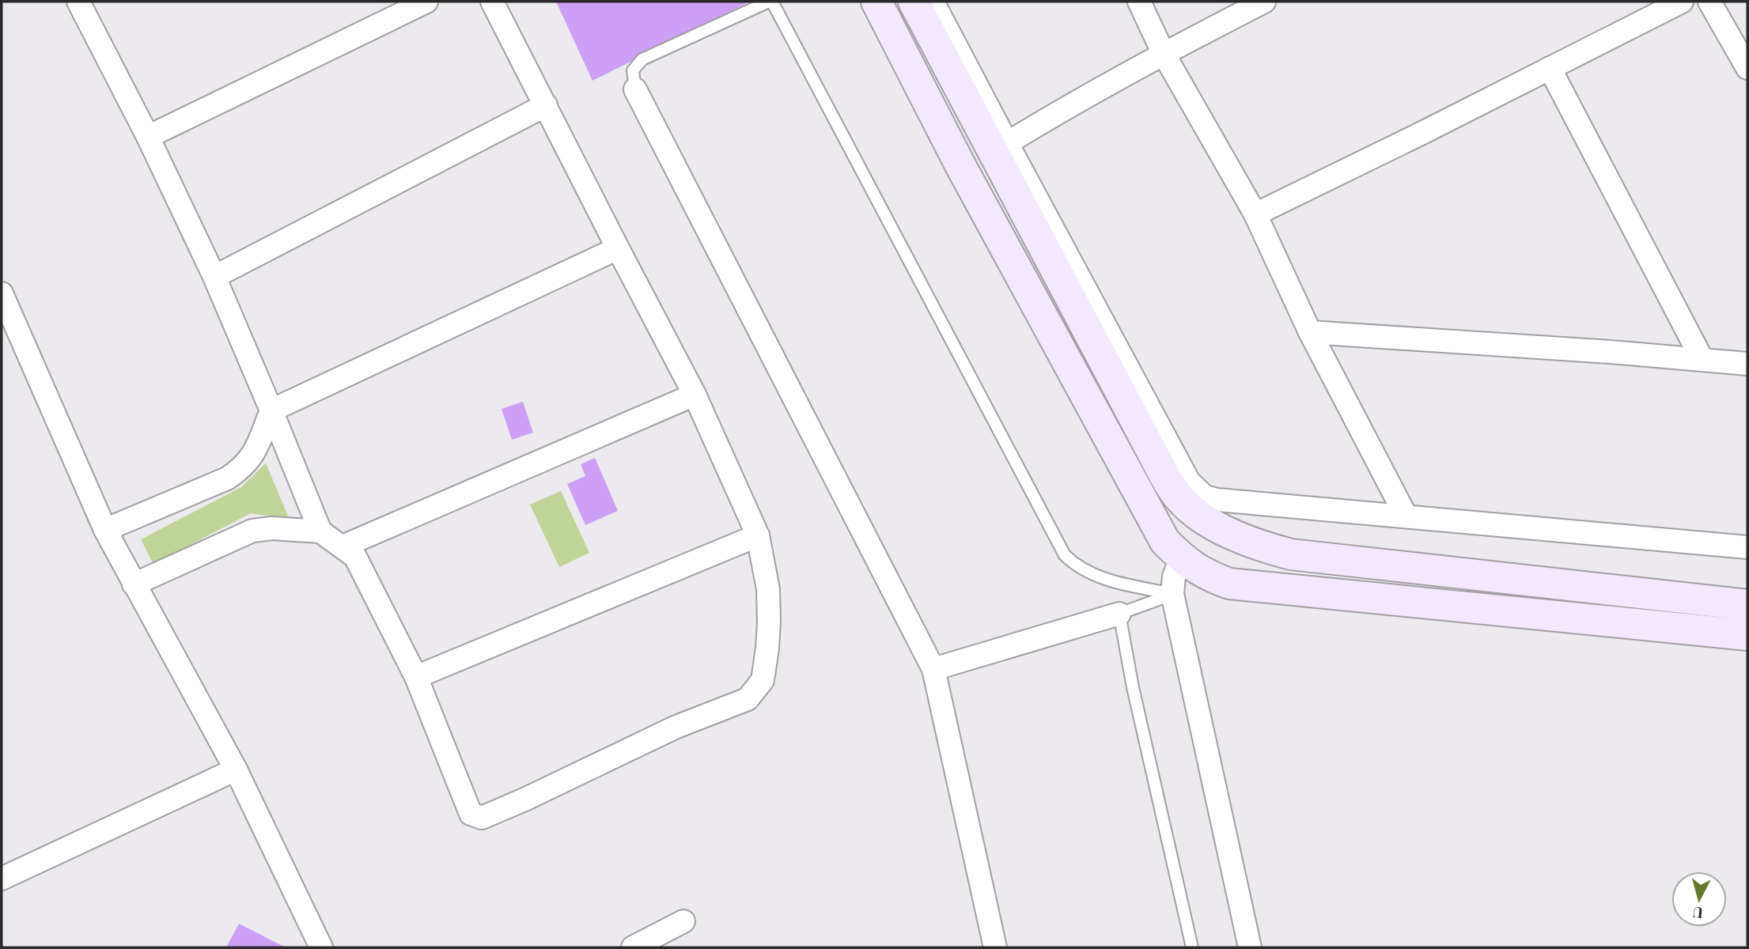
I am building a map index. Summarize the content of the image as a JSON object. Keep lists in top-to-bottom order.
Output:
{
  "north": "bottom"
}
